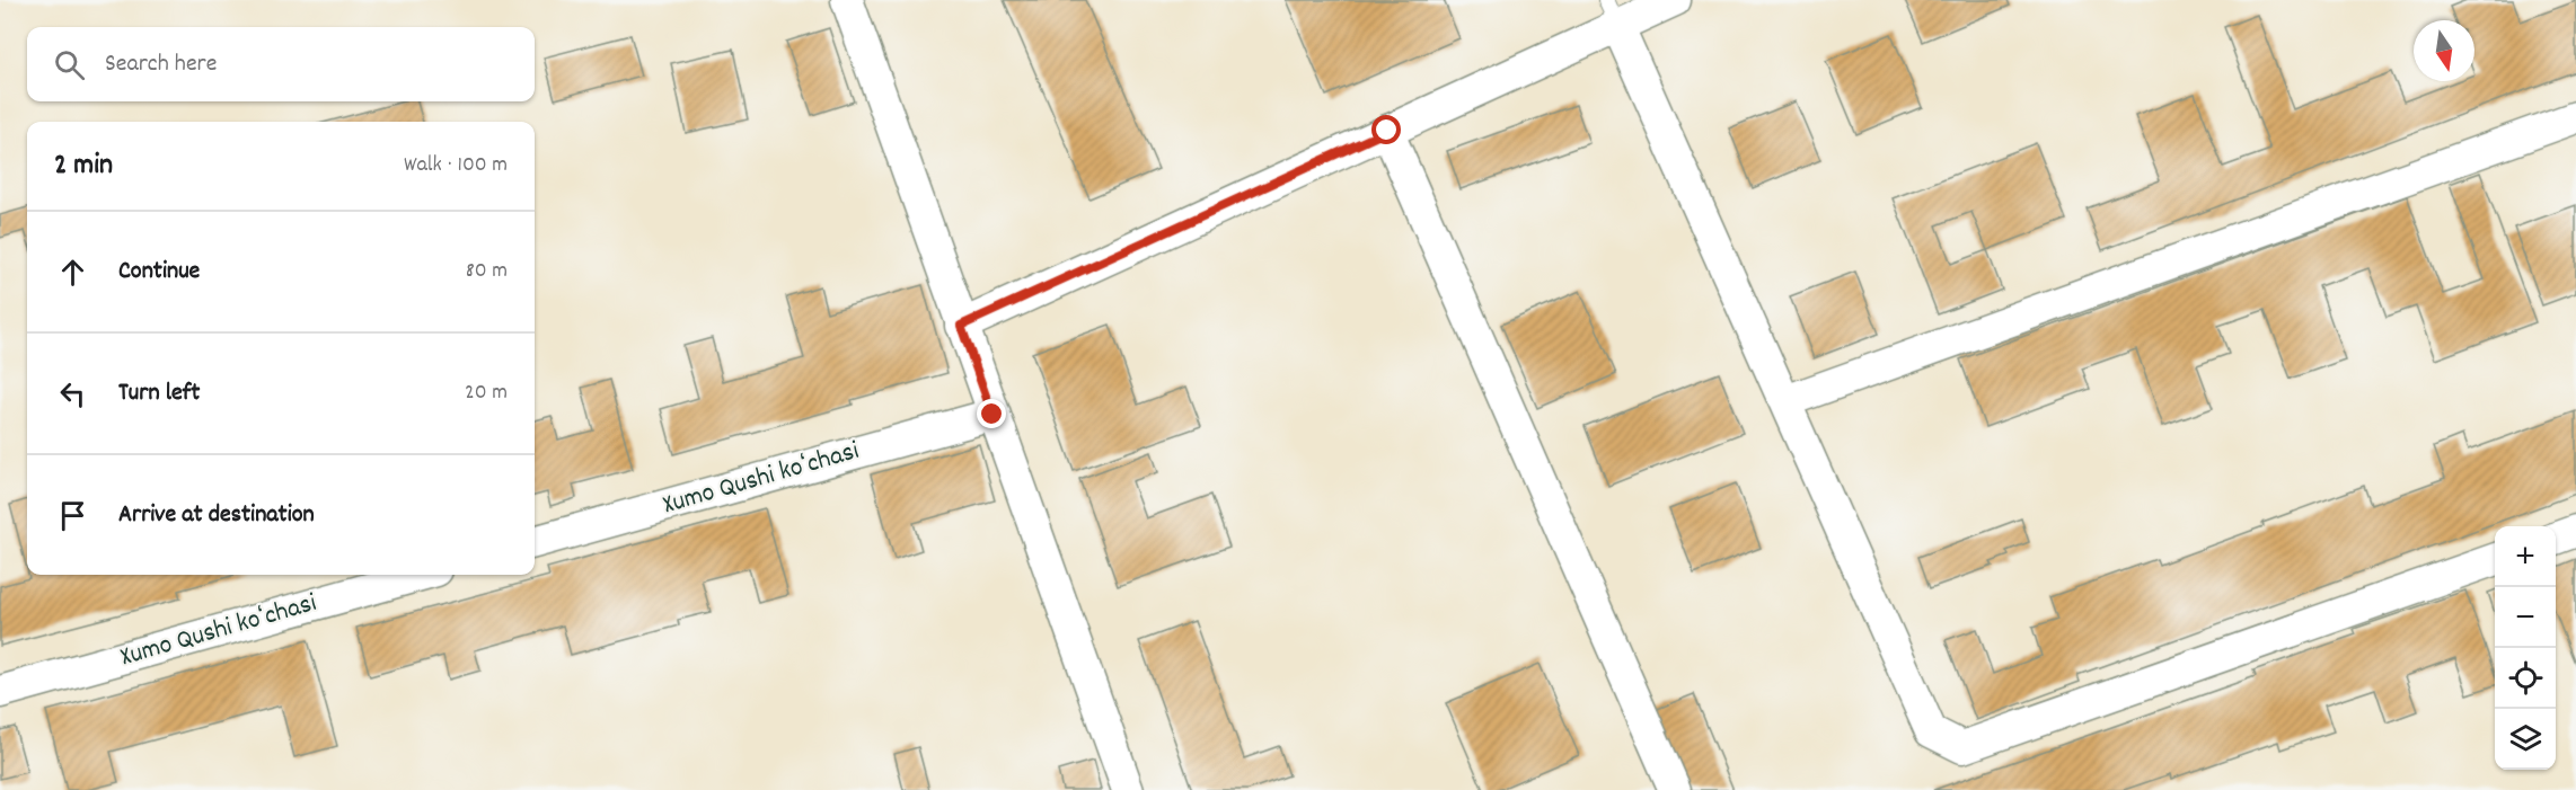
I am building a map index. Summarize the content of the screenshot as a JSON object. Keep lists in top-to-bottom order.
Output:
{
  "streets": {
    "street": ["Xumo Qushi koʻchasi"]
  },
  "north": "bottom",
  "page": {
    "search": "Search here",
    "heading": ["2 min", "Walk · 100 m"],
    "list": [
      ["Continue", "80 m"],
      ["Turn left", "20 m"],
      "Arrive at destination"
    ],
    "map_buttons": ["+", "−"]
  }
}
